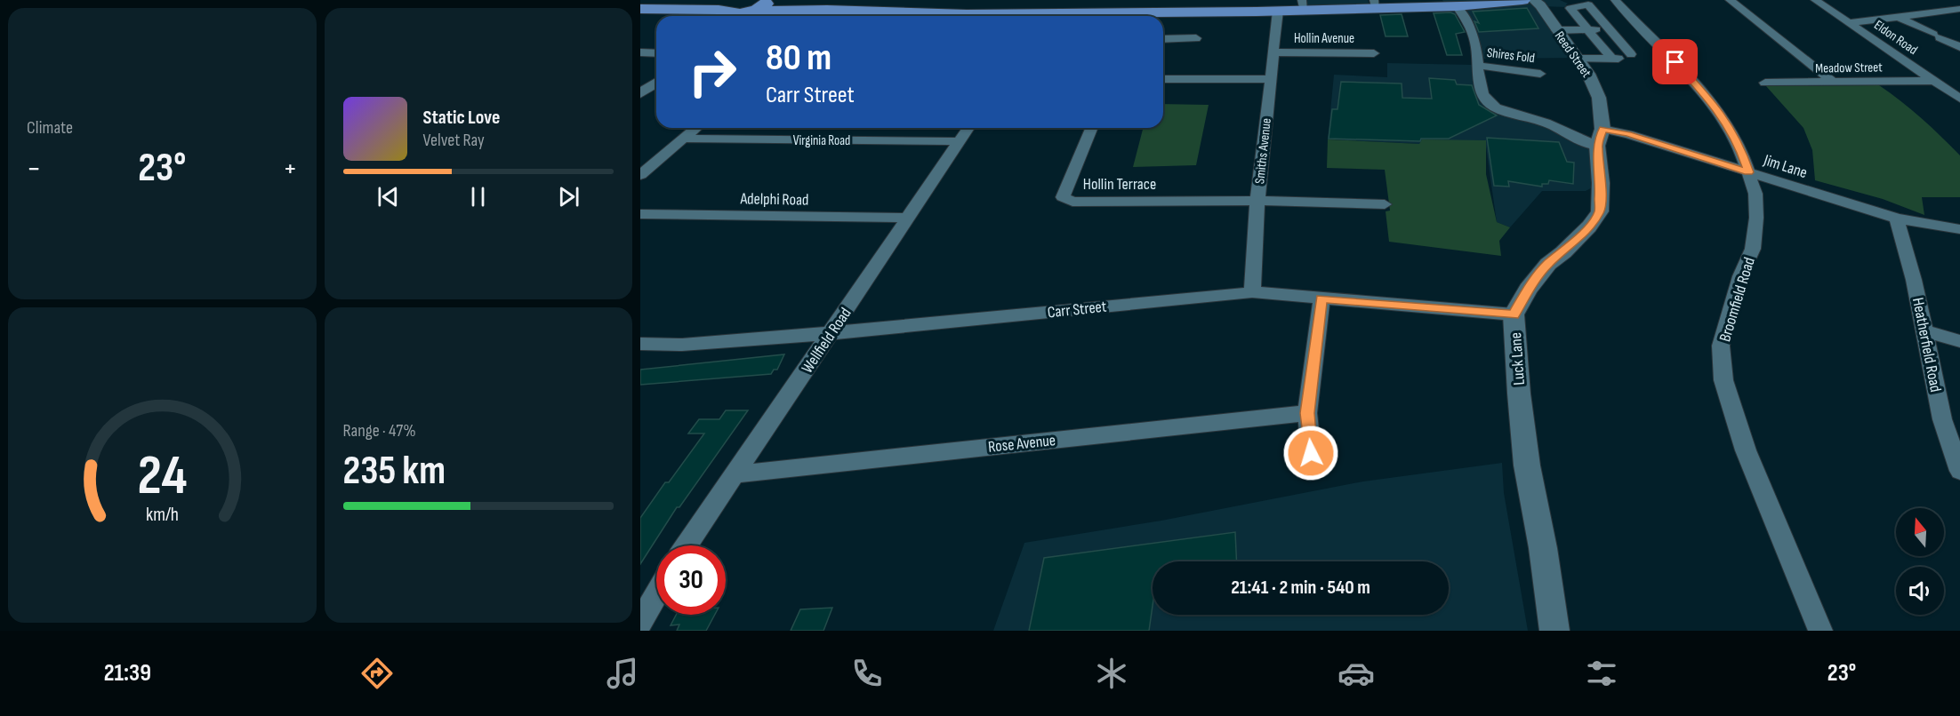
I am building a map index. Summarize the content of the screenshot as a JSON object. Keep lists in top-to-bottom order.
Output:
{
  "streets": {
    "street": [
      "Eldon Road",
      "Hollin Avenue",
      "Reed Street",
      "Shires Fold",
      "Meadow Street",
      "Virginia Road",
      "Smiths Avenue",
      "Jim Lane",
      "Hollin Terrace",
      "Adelphi Road",
      "Broomfield Road",
      "Carr Street",
      "Wellfield Road",
      "Heatherfield Road",
      "Luck Lane",
      "Rose Avenue"
    ]
  },
  "crossings": [
    ["Eldon Road", "Meadow Street"],
    ["Hollin Avenue", "Smiths Avenue"],
    ["Reed Street", "Jim Lane"],
    ["Reed Street", "Luck Lane"],
    ["Virginia Road", "Wellfield Road"],
    ["Smiths Avenue", "Hollin Terrace"],
    ["Smiths Avenue", "Carr Street"],
    ["Jim Lane", "Broomfield Road"],
    ["Jim Lane", "Heatherfield Road"],
    ["Jim Lane", "Luck Lane"],
    ["Adelphi Road", "Wellfield Road"],
    ["Carr Street", "Wellfield Road"],
    ["Carr Street", "Luck Lane"],
    ["Wellfield Road", "Rose Avenue"]
  ],
  "north": "top",
  "page": {
    "tile": [
      "Climate",
      ["Range · 47%", "235 km"]
    ],
    "turn": ["80 m", "Carr Street"],
    "song": ["Static Love", "Velvet Ray"],
    "heat": ["−", "23°", "+"],
    "limit": "30",
    "trip": "21:41 · 2 min · 540 m",
    "tabs": ["21:39", "23°"],
    "gauge": ["24", "km/h"]
  }
}
